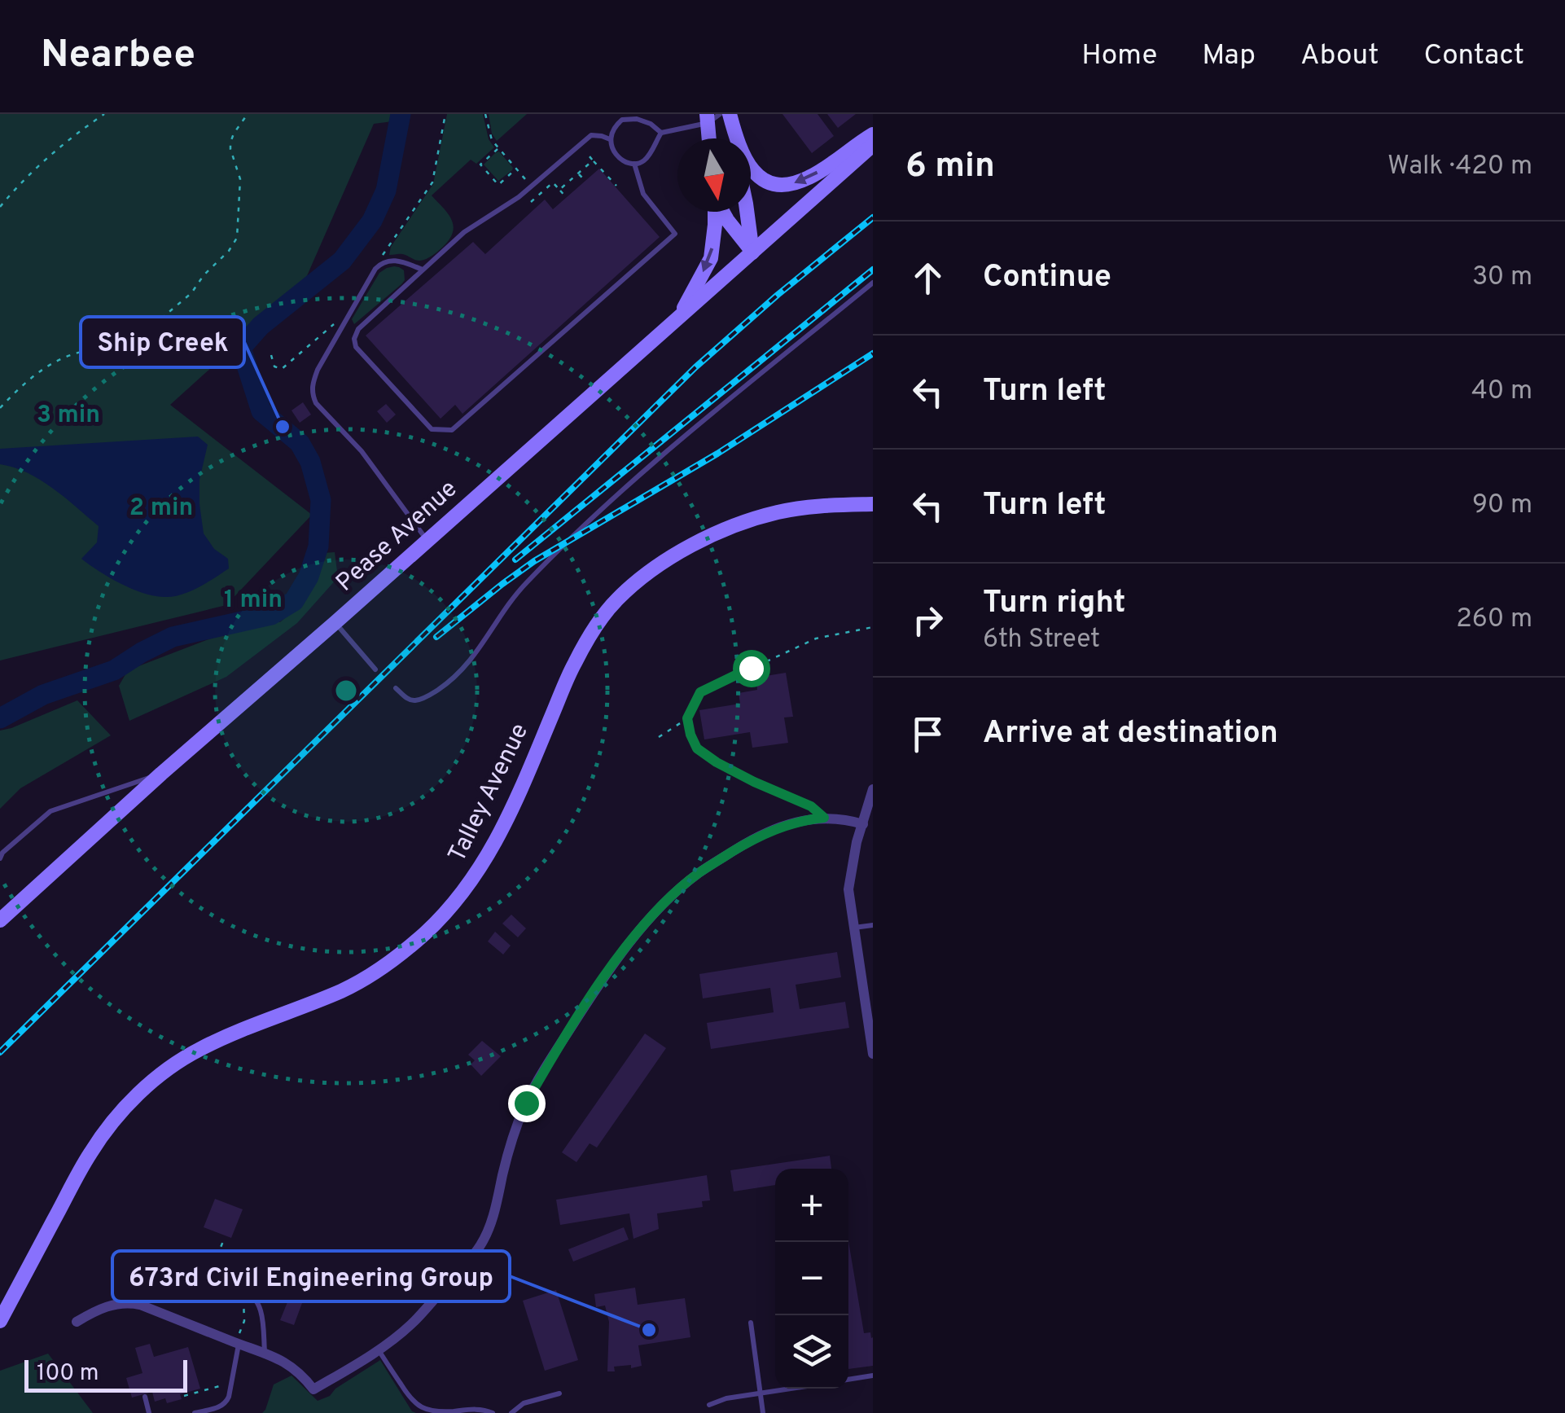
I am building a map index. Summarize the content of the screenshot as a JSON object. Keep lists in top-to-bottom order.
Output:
{
  "streets": {
    "street": ["Pease Avenue", "Talley Avenue"]
  },
  "places": ["Ship Creek", "673rd Civil Engineering Group"],
  "scale_bar": "100 m",
  "north": "bottom",
  "page": {
    "header": "Nearbee",
    "nav": [
      "Home",
      "Map",
      "About",
      "Contact"
    ],
    "heading": ["6 min", "Walk · 420 m"],
    "list": [
      ["Continue", "30 m"],
      ["Turn left", "40 m"],
      ["Turn left", "90 m"],
      ["Turn right", "6th Street", "260 m"],
      "Arrive at destination"
    ],
    "map_buttons": ["+", "−"],
    "scale": "100 m"
  },
  "rings": ["3 min", "2 min", "1 min"]
}
